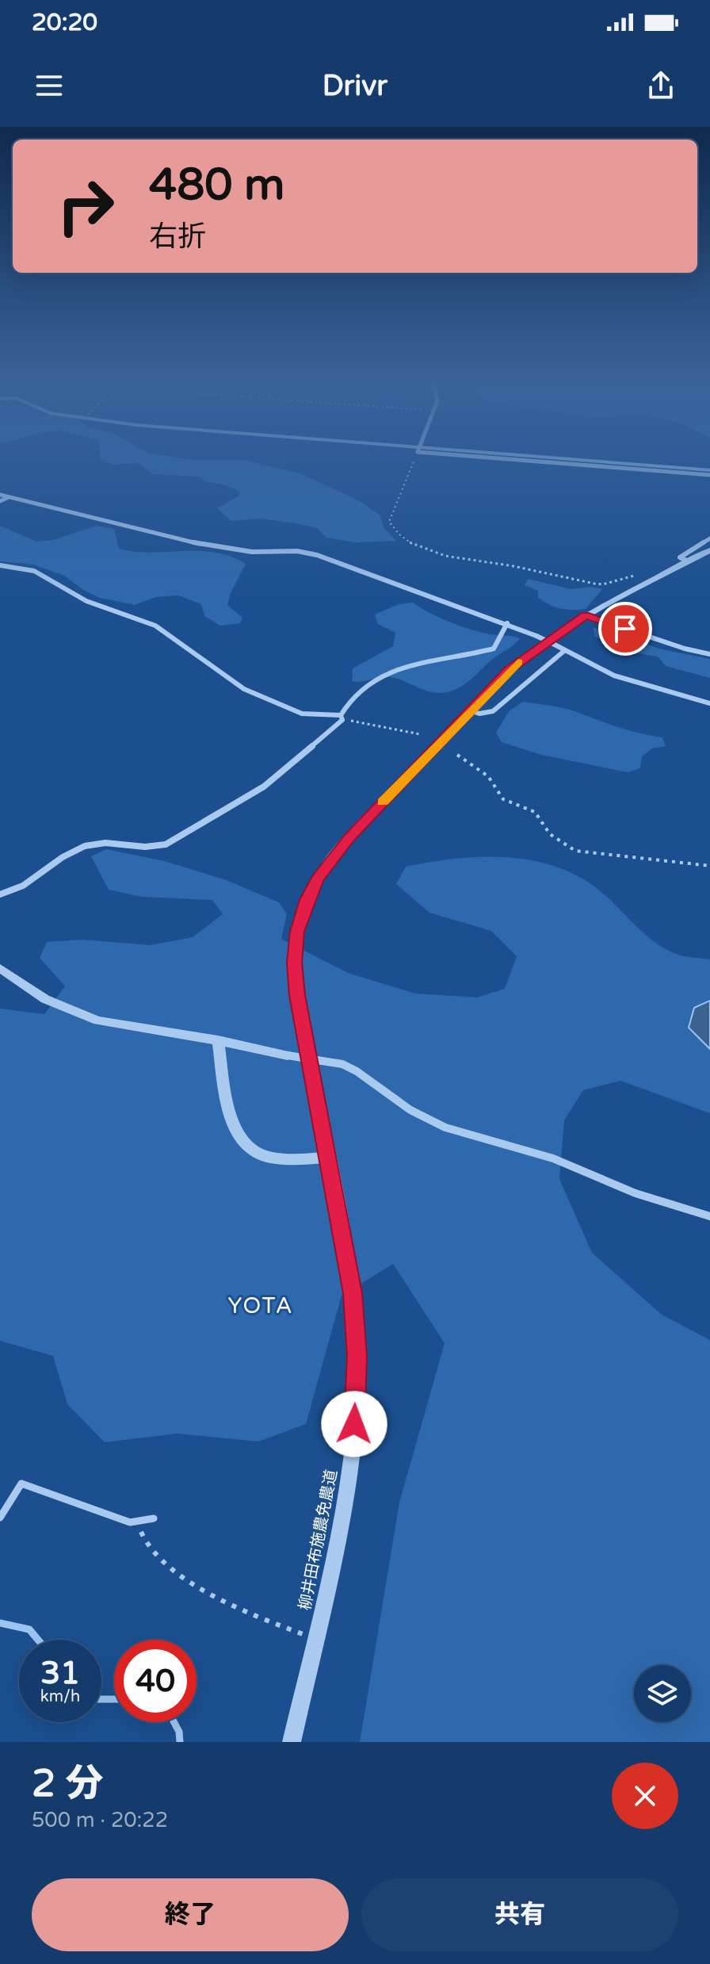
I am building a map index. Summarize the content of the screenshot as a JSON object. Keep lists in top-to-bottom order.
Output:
{
  "streets": {
    "street": ["柳井田布施農免農道"]
  },
  "districts": ["YOTA"],
  "page": {
    "status": "20:20",
    "header": "Drivr",
    "turn": ["480 m", "右折"],
    "speed": "31 km/h",
    "limit": "40",
    "heading": ["2 分", "500 m · 20:22"],
    "buttons": ["終了", "共有"]
  }
}
